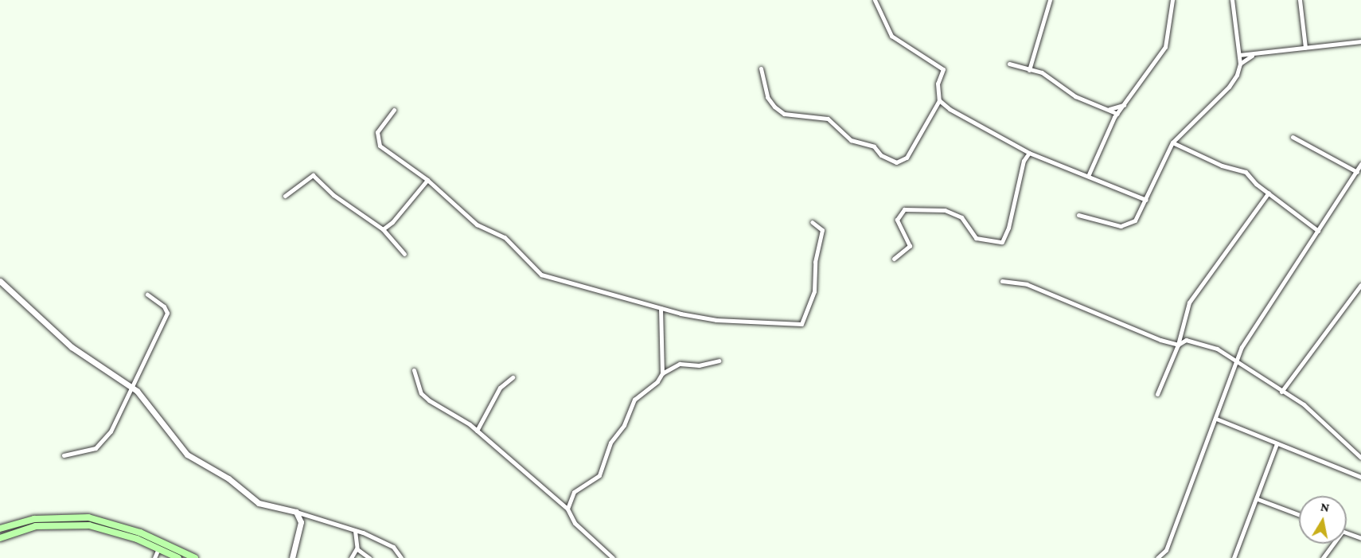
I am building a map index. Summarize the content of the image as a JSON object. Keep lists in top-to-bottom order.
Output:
{
  "north": "top"
}
